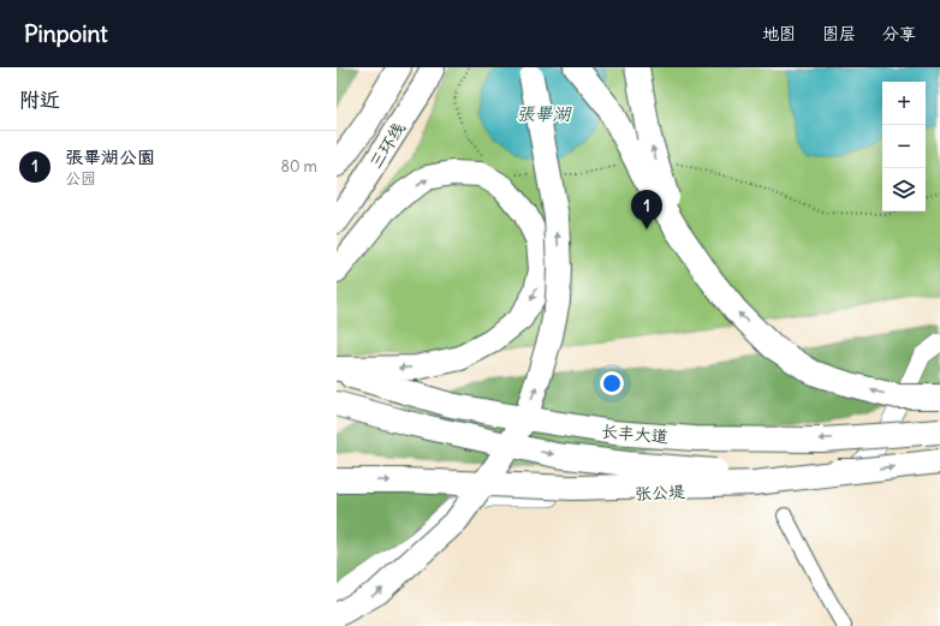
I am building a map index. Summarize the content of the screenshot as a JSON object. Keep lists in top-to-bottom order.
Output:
{
  "streets": {
    "highway": ["三环线", "长丰大道"],
    "street": ["张公堤"]
  },
  "water": ["張畢湖"],
  "page": {
    "header": "Pinpoint",
    "nav": ["地图", "图层", "分享"],
    "heading": "附近",
    "map_buttons": ["+", "−"],
    "list": [
      {
        "mark": "1",
        "name": "張畢湖公園",
        "note": "公园",
        "value": "80 m"
      }
    ],
    "pins": "1"
  }
}
